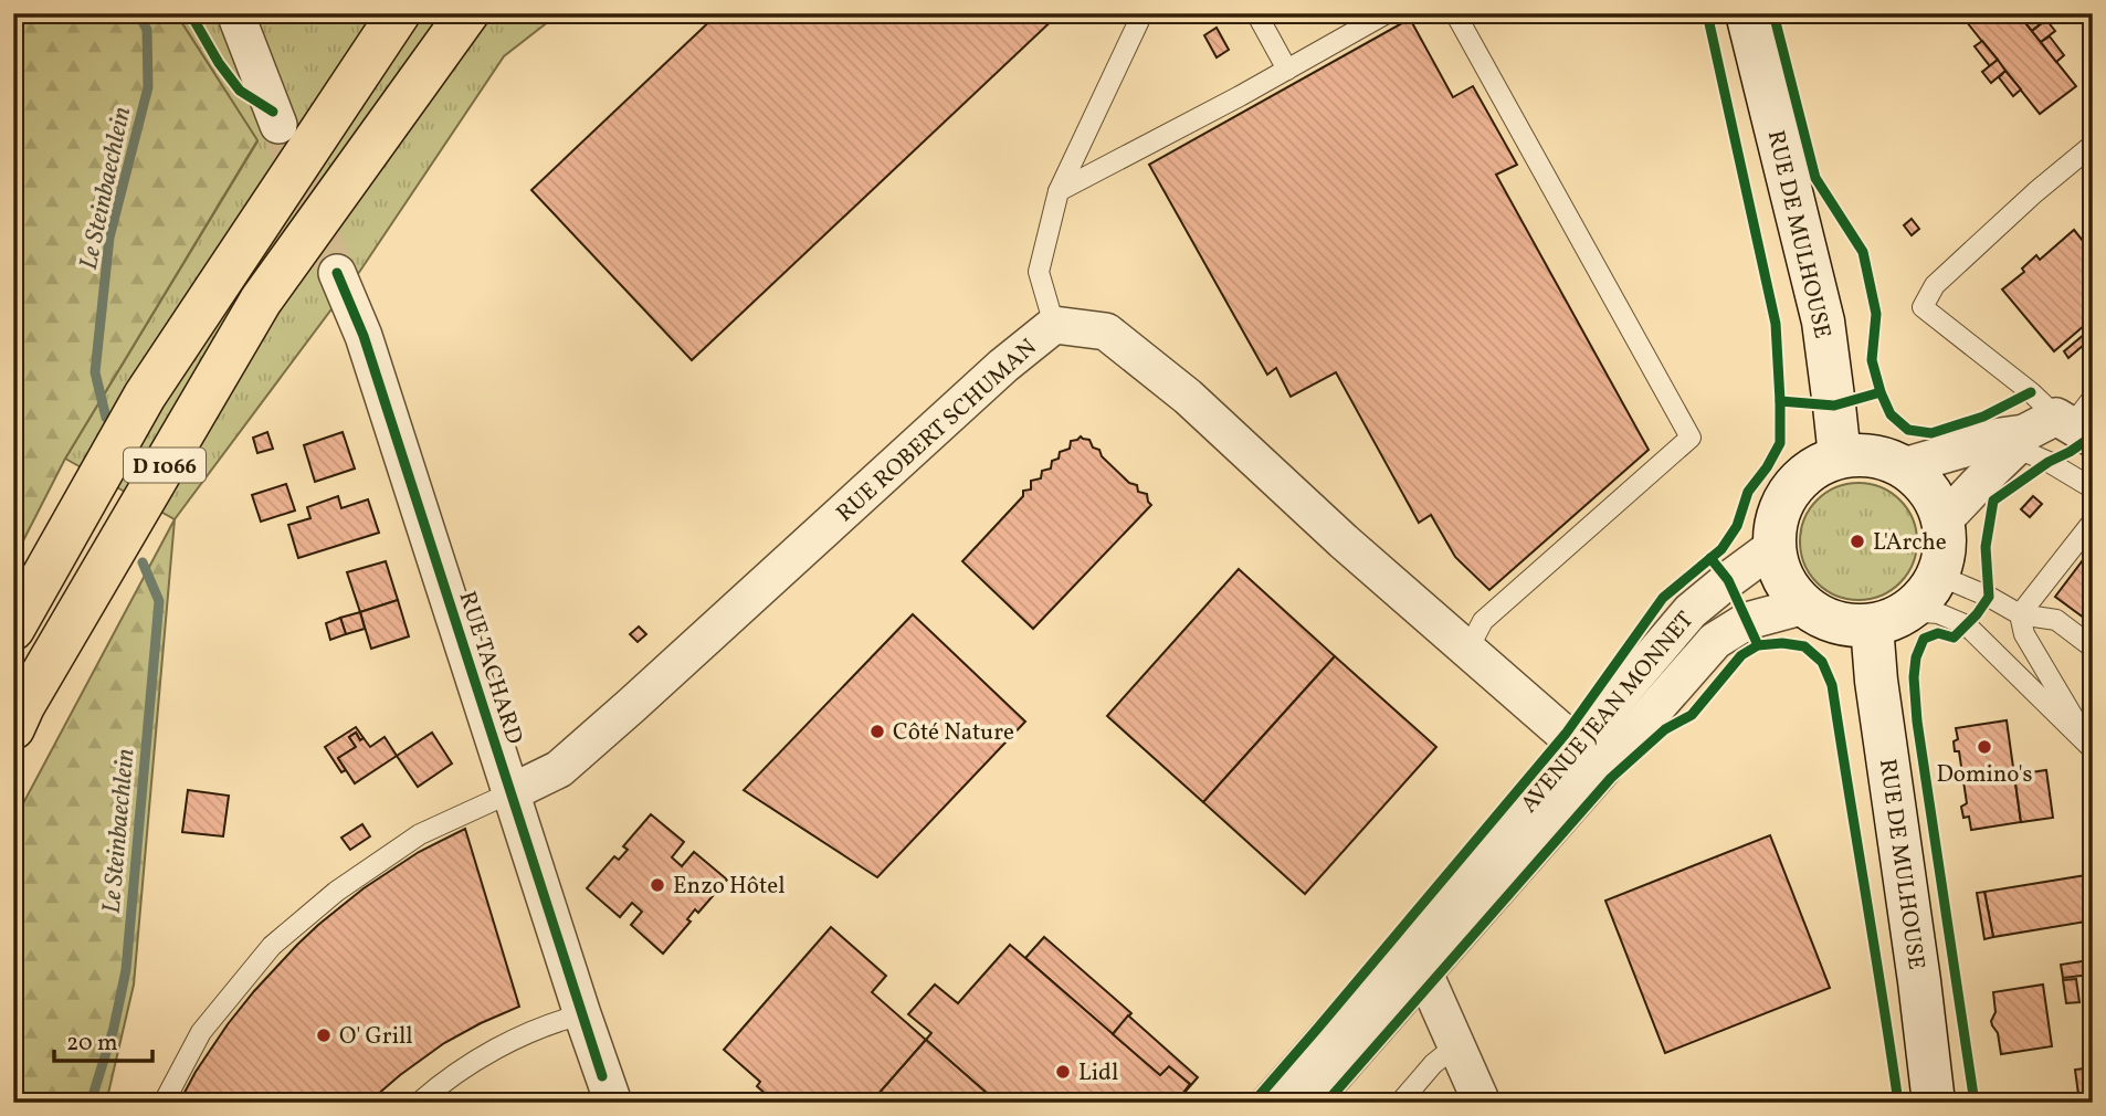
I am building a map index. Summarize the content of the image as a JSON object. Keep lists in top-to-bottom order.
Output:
{
  "streets": {
    "highway": ["D 1066"],
    "main road": ["RUE DE MULHOUSE"],
    "street": ["RUE ROBERT SCHUMAN", "RUE TACHARD", "AVENUE JEAN MONNET"]
  },
  "crossings": [
    ["RUE DE MULHOUSE", "AVENUE JEAN MONNET"],
    ["RUE ROBERT SCHUMAN", "RUE TACHARD"],
    ["RUE ROBERT SCHUMAN", "AVENUE JEAN MONNET"]
  ],
  "water": ["Le Steinbaechlein"],
  "places": [
    "L'Arche",
    "Côté Nature",
    "Domino's",
    "Enzo Hôtel",
    "O' Grill",
    "Lidl"
  ],
  "scale_bar": "20 m"
}
